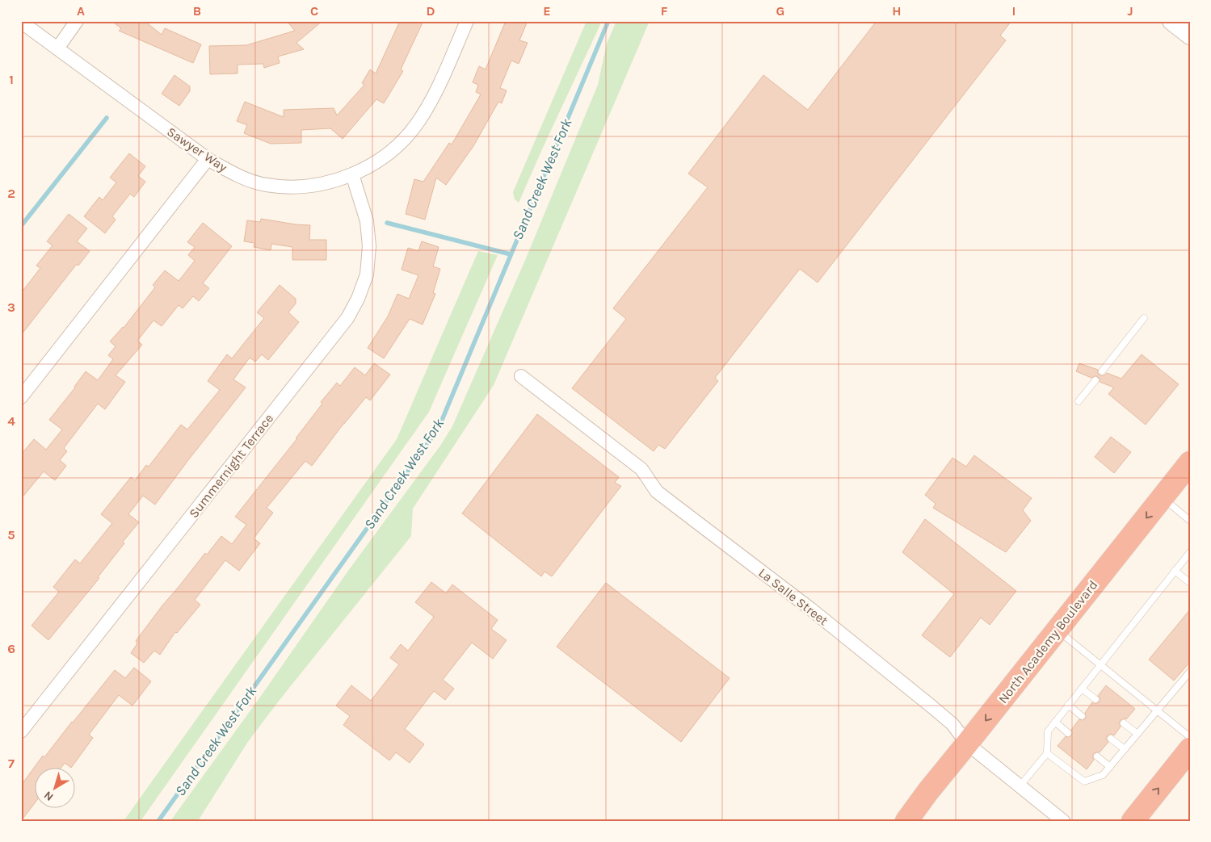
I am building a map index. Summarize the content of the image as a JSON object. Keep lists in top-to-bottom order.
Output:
{
  "streets": {
    "highway": ["North Academy Boulevard"],
    "street": ["Sawyer Way", "Summernight Terrace", "La Salle Street"]
  },
  "crossings": [
    ["Sawyer Way", "Summernight Terrace"],
    ["La Salle Street", "North Academy Boulevard"]
  ],
  "one_way": ["North Academy Boulevard"],
  "water": ["Sand Creek West Fork"],
  "north": "bottom left",
  "grid": {
    "columns": [
      "A",
      "B",
      "C",
      "D",
      "E",
      "F",
      "G",
      "H",
      "I",
      "J"
    ],
    "rows": [
      "1",
      "2",
      "3",
      "4",
      "5",
      "6",
      "7"
    ]
  }
}
